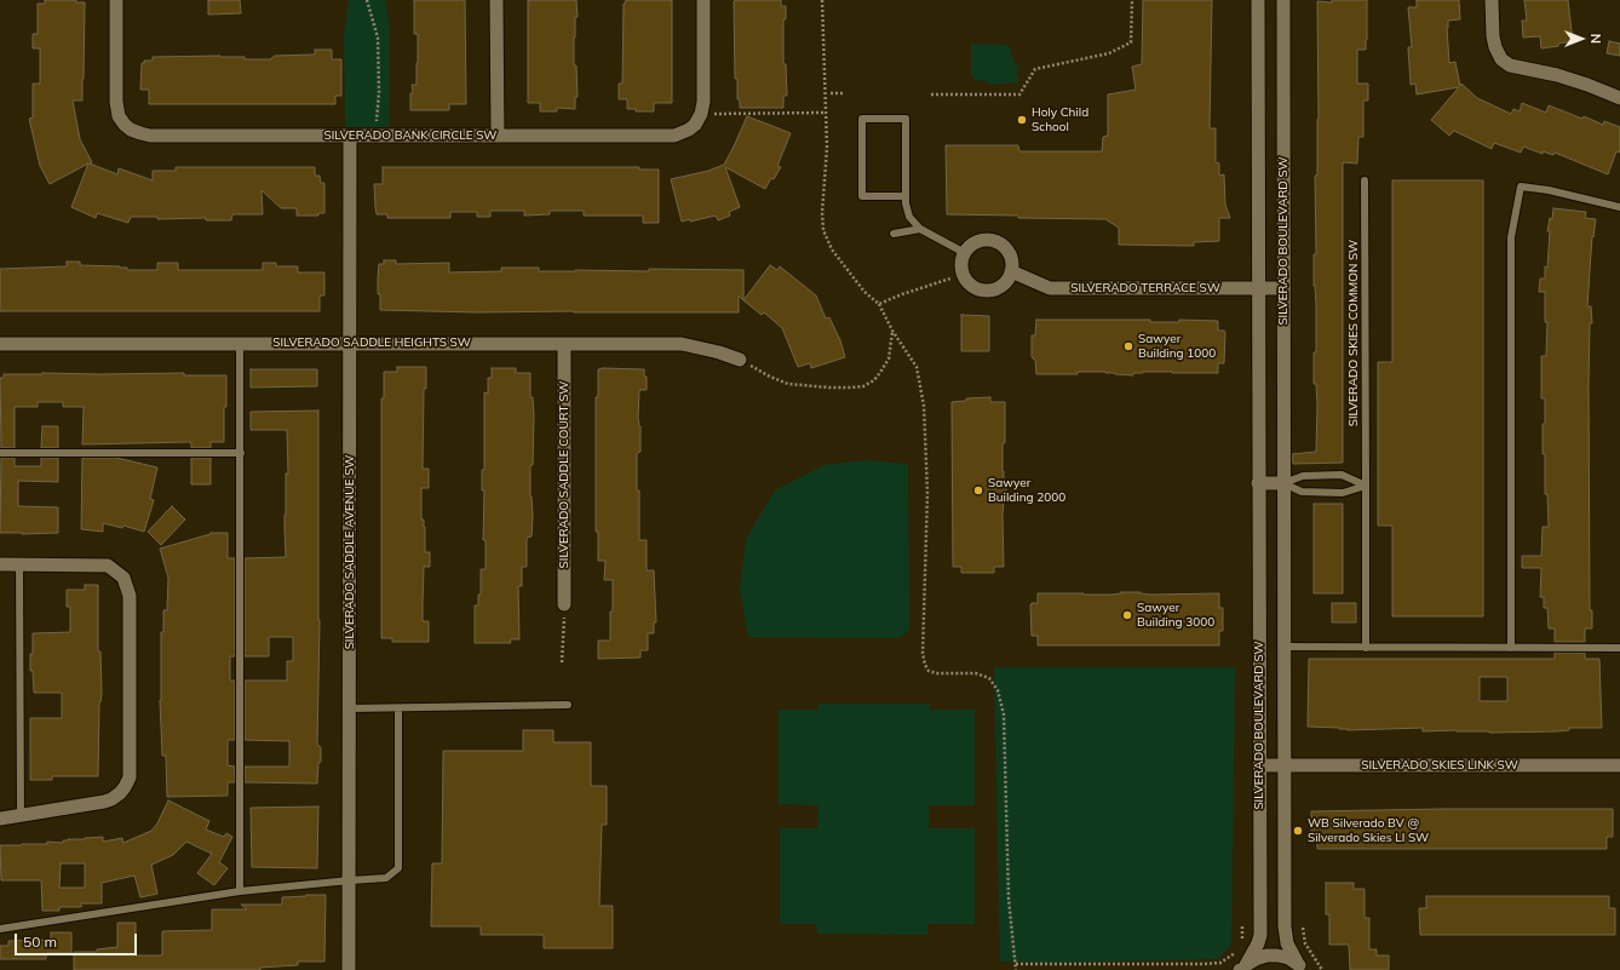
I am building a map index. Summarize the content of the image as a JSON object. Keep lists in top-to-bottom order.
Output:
{
  "streets": {
    "street": [
      "SILVERADO BANK CIRCLE SW",
      "SILVERADO BOULEVARD SW",
      "SILVERADO TERRACE SW",
      "SILVERADO SADDLE HEIGHTS SW",
      "SILVERADO SADDLE COURT SW",
      "SILVERADO SADDLE AVENUE SW",
      "SILVERADO SKIES LINK SW"
    ],
    "lane": ["SILVERADO SKIES COMMON SW"]
  },
  "crossings": [
    ["SILVERADO BANK CIRCLE SW", "SILVERADO SADDLE AVENUE SW"],
    ["SILVERADO BOULEVARD SW", "SILVERADO TERRACE SW"],
    ["SILVERADO BOULEVARD SW", "SILVERADO SKIES LINK SW"],
    ["SILVERADO SADDLE HEIGHTS SW", "SILVERADO SADDLE COURT SW"],
    ["SILVERADO SADDLE HEIGHTS SW", "SILVERADO SADDLE AVENUE SW"]
  ],
  "places": [
    "Holy Child School",
    "Sawyer Building 1000",
    "Sawyer Building 2000",
    "Sawyer Building 3000",
    "WB Silverado BV @ Silverado Skies LI SW"
  ],
  "scale_bar": "50 m",
  "north": "right"
}
